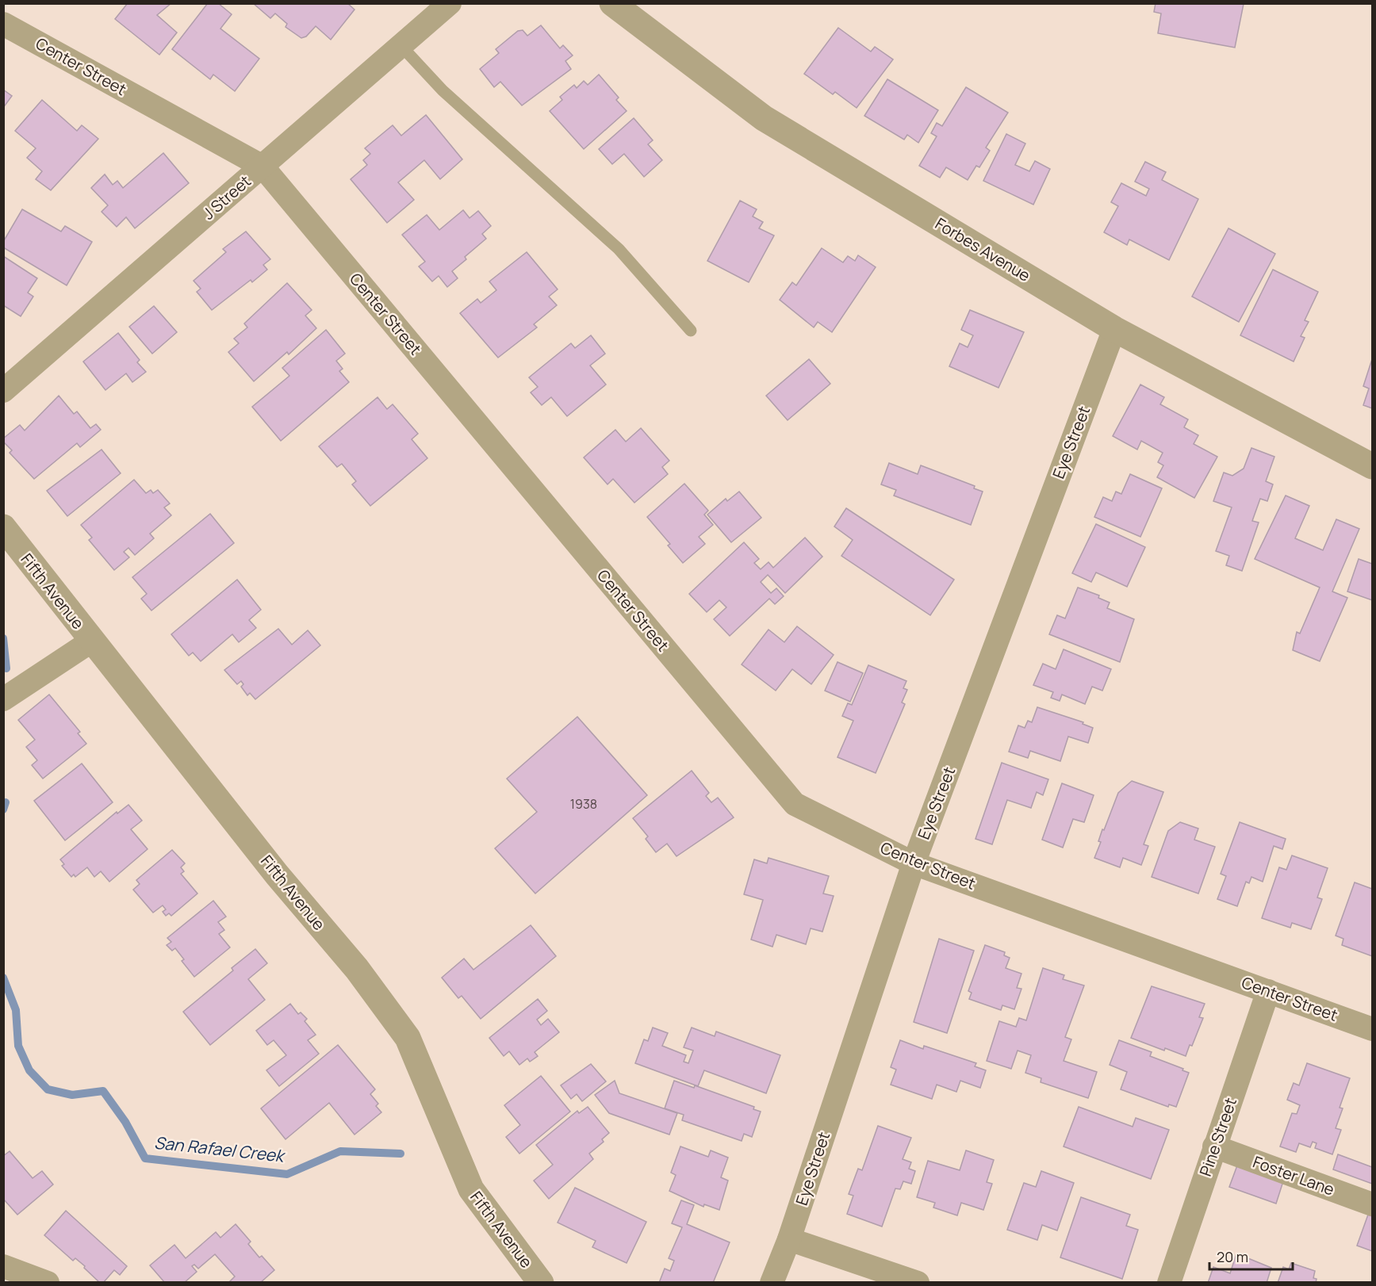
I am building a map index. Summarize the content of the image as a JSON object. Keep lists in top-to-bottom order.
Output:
{
  "streets": {
    "street": [
      "Center Street",
      "J Street",
      "Forbes Avenue",
      "Eye Street",
      "Fifth Avenue",
      "Pine Street",
      "Foster Lane"
    ]
  },
  "crossings": [
    ["Center Street", "J Street"],
    ["Center Street", "Eye Street"],
    ["Center Street", "Pine Street"],
    ["Forbes Avenue", "Eye Street"],
    ["Pine Street", "Foster Lane"]
  ],
  "water": ["San Rafael Creek"],
  "house_numbers": ["1938"],
  "scale_bar": "20 m"
}
